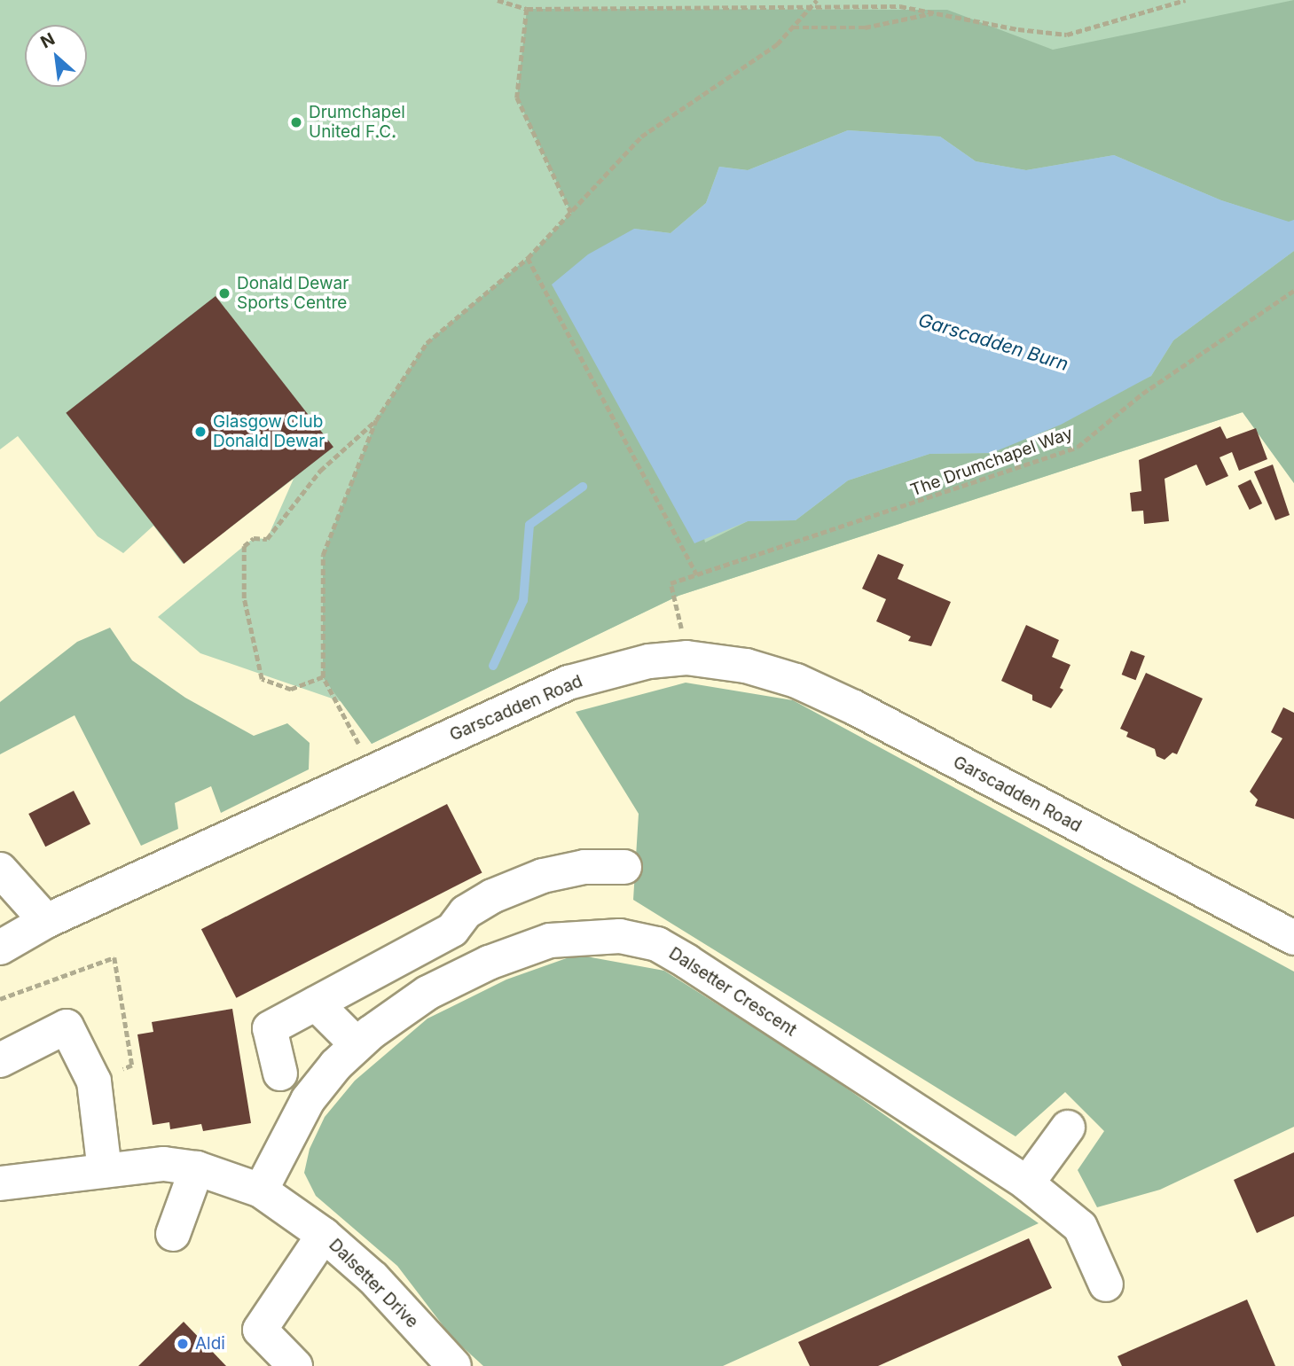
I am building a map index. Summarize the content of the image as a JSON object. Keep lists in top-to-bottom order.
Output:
{
  "streets": {
    "street": ["Garscadden Road", "Dalsetter Crescent", "Dalsetter Drive"],
    "path": ["The Drumchapel Way"]
  },
  "crossings": [
    ["The Drumchapel Way", "Garscadden Road"],
    ["Dalsetter Crescent", "Dalsetter Drive"]
  ],
  "water": ["Garscadden Burn"],
  "places": [
    "Drumchapel United F.C.",
    "Donald Dewar Sports Centre",
    "Glasgow Club Donald Dewar",
    "Aldi"
  ],
  "north": "top left"
}
